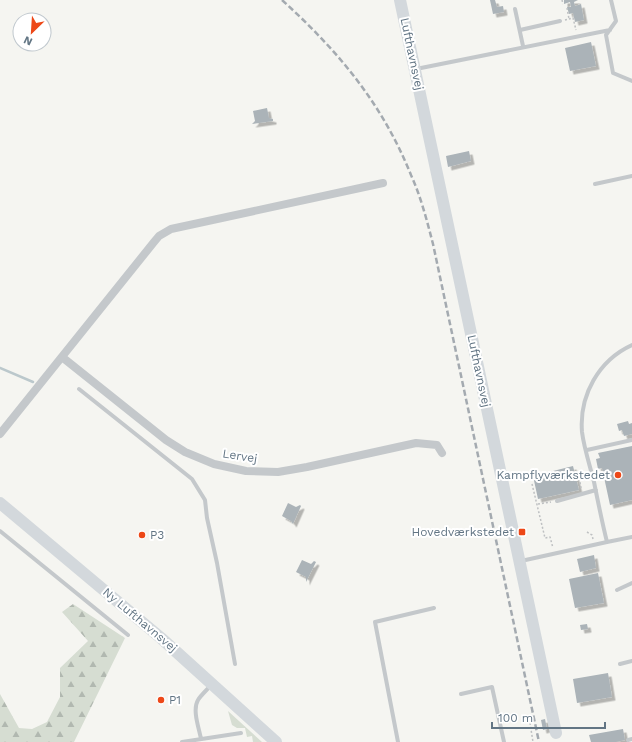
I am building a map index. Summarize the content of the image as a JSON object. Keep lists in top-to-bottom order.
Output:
{
  "streets": {
    "street": ["Lufthavnsvej", "Lervej", "Ny Lufthavnsvej"]
  },
  "places": {
    "other": ["Kampflyværkstedet", "P3", "P1"],
    "transit": ["Hovedværkstedet"]
  },
  "scale_bar": "100 m",
  "north": "bottom left"
}
